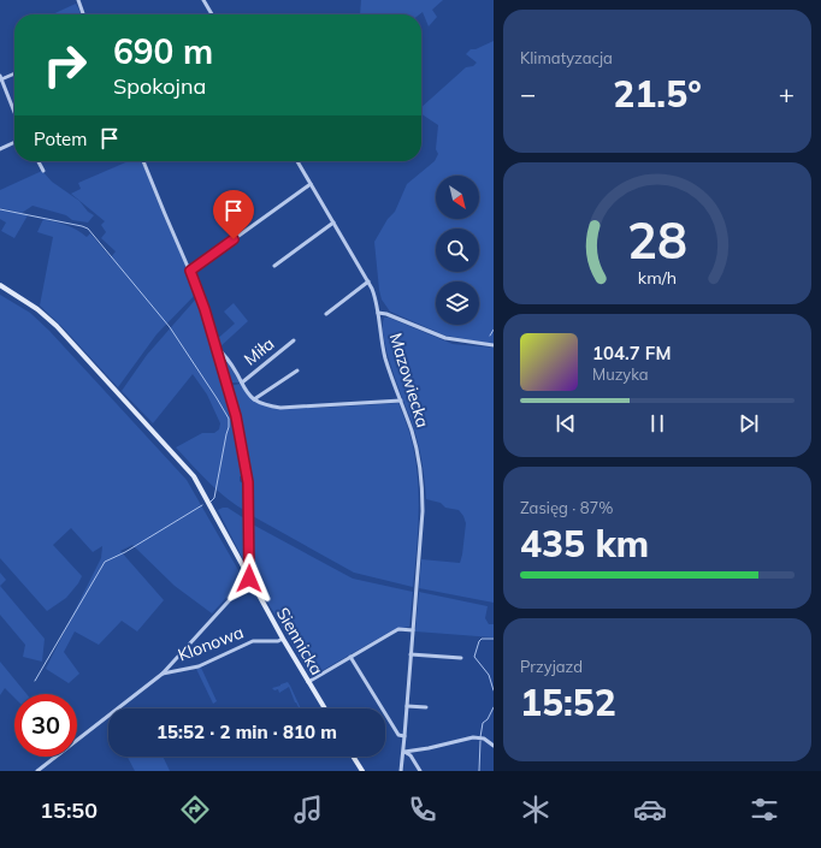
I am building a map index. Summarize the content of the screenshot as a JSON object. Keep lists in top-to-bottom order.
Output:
{
  "streets": {
    "main road": ["Siennicka"],
    "street": ["Miła", "Mazowiecka", "Klonowa"]
  },
  "crossings": [
    ["Siennicka", "Klonowa"]
  ],
  "north": "bottom right",
  "page": {
    "tile": [
      "Klimatyzacja",
      ["Zasięg · 87%", "435 km"],
      ["Przyjazd", "15:52"]
    ],
    "turn": ["690 m", "Spokojna"],
    "heat": ["−", "21.5°", "+"],
    "then": "Potem",
    "song": ["104.7 FM", "Muzyka"],
    "limit": "30",
    "trip": "15:52 · 2 min · 810 m",
    "tabs": "15:50",
    "gauge": ["28", "km/h"]
  }
}
